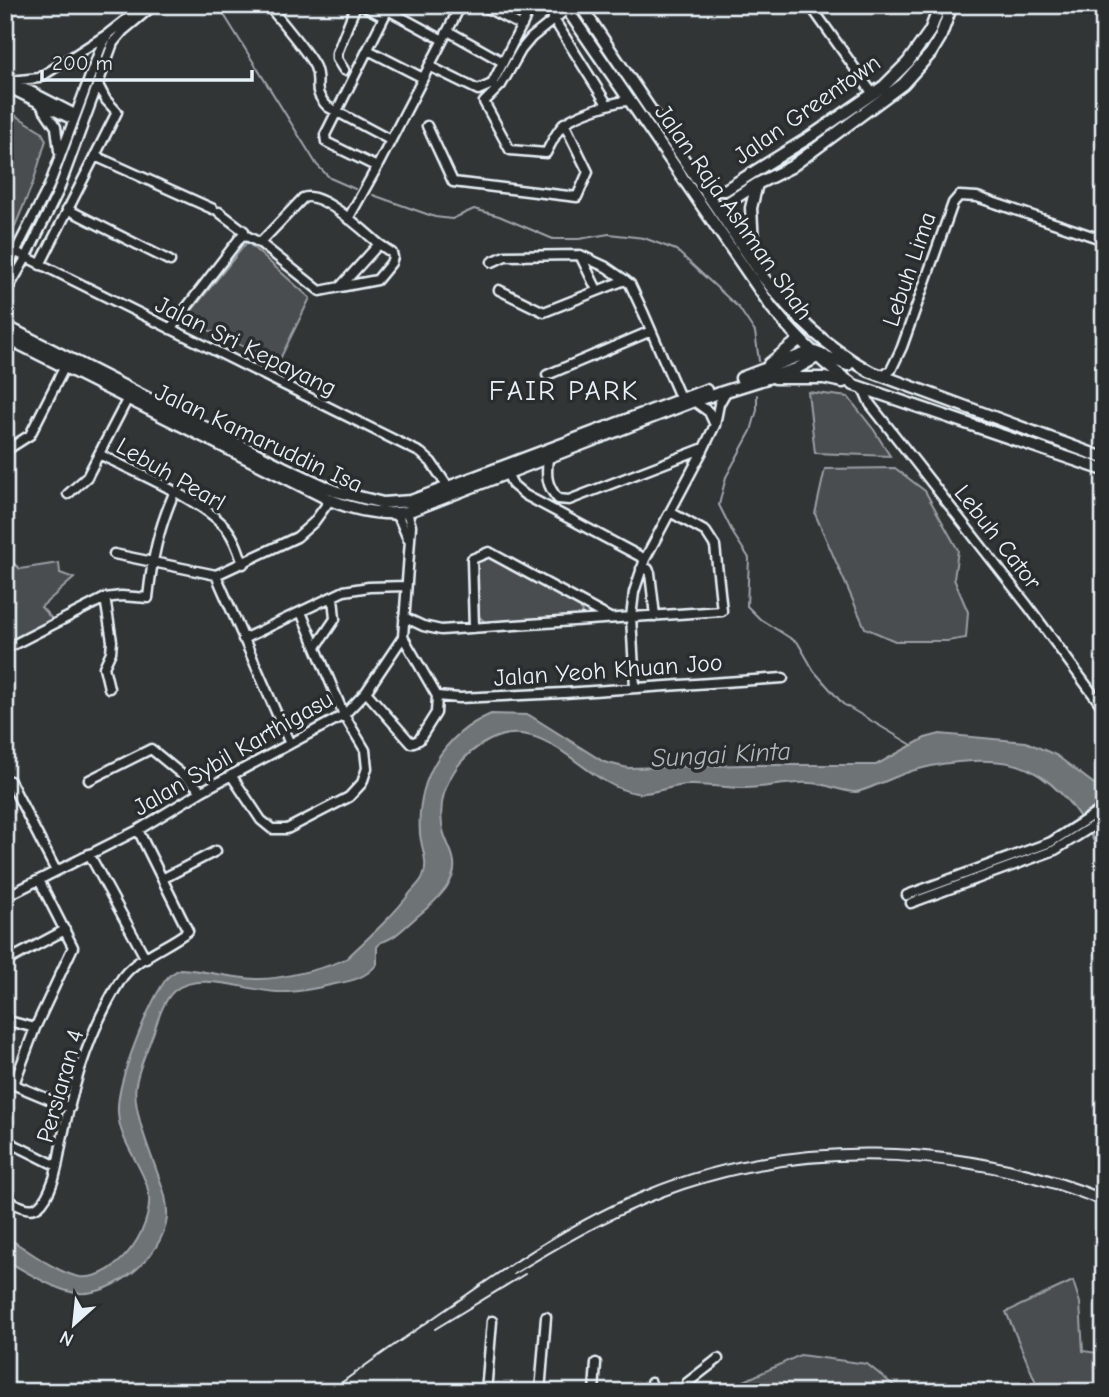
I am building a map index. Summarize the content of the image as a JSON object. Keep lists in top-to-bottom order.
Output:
{
  "streets": {
    "main road": ["Jalan Greentown", "Jalan Raja Ashman Shah", "Jalan Kamaruddin Isa"],
    "street": [
      "Lebuh Lima",
      "Jalan Sri Kepayang",
      "Lebuh Pearl",
      "Lebuh Cator",
      "Jalan Yeoh Khuan Joo",
      "Jalan Sybil Karthigasu",
      "Persiaran 4"
    ]
  },
  "crossings": [
    ["Jalan Greentown", "Jalan Raja Ashman Shah"],
    ["Jalan Raja Ashman Shah", "Lebuh Lima"],
    ["Jalan Raja Ashman Shah", "Jalan Kamaruddin Isa"],
    ["Jalan Raja Ashman Shah", "Lebuh Cator"],
    ["Jalan Sri Kepayang", "Jalan Kamaruddin Isa"]
  ],
  "districts": ["FAIR PARK"],
  "water": ["Sungai Kinta"],
  "scale_bar": "200 m",
  "north": "bottom left"
}
